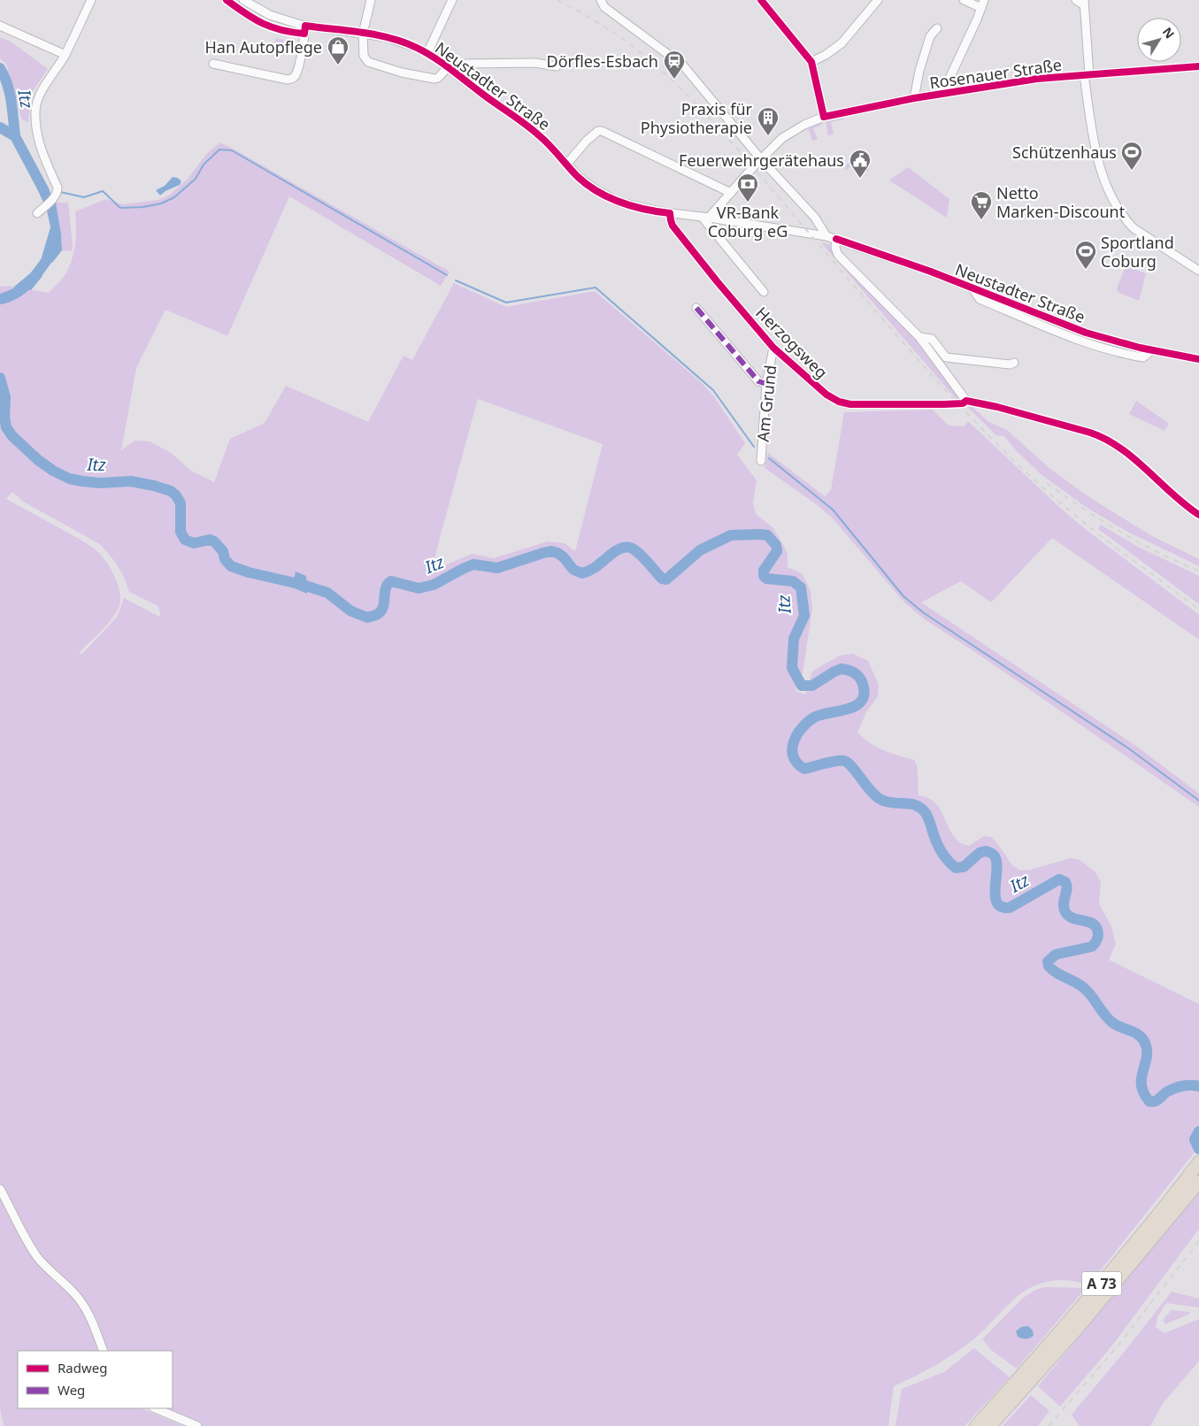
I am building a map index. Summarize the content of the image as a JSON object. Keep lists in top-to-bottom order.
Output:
{
  "streets": {
    "highway": ["A 73"],
    "street": [
      "Rosenauer Straße",
      "Neustadter Straße",
      "Herzogsweg",
      "Am Grund"
    ]
  },
  "crossings": [
    ["Rosenauer Straße", "Neustadter Straße"],
    ["Neustadter Straße", "Herzogsweg"],
    ["Herzogsweg", "Am Grund"]
  ],
  "water": ["Itz"],
  "places": {
    "shop": ["Han Autopflege"],
    "station": ["Dörfles-Esbach"],
    "building": ["Praxis für Physiotherapie"],
    "sports": ["Schützenhaus", "Sportland Coburg"],
    "public building": ["Feuerwehrgerätehaus"],
    "bank": ["VR-Bank Coburg eG"],
    "supermarket": ["Netto Marken-Discount"]
  },
  "legend": ["Radweg", "Weg"],
  "north": "top right"
}
